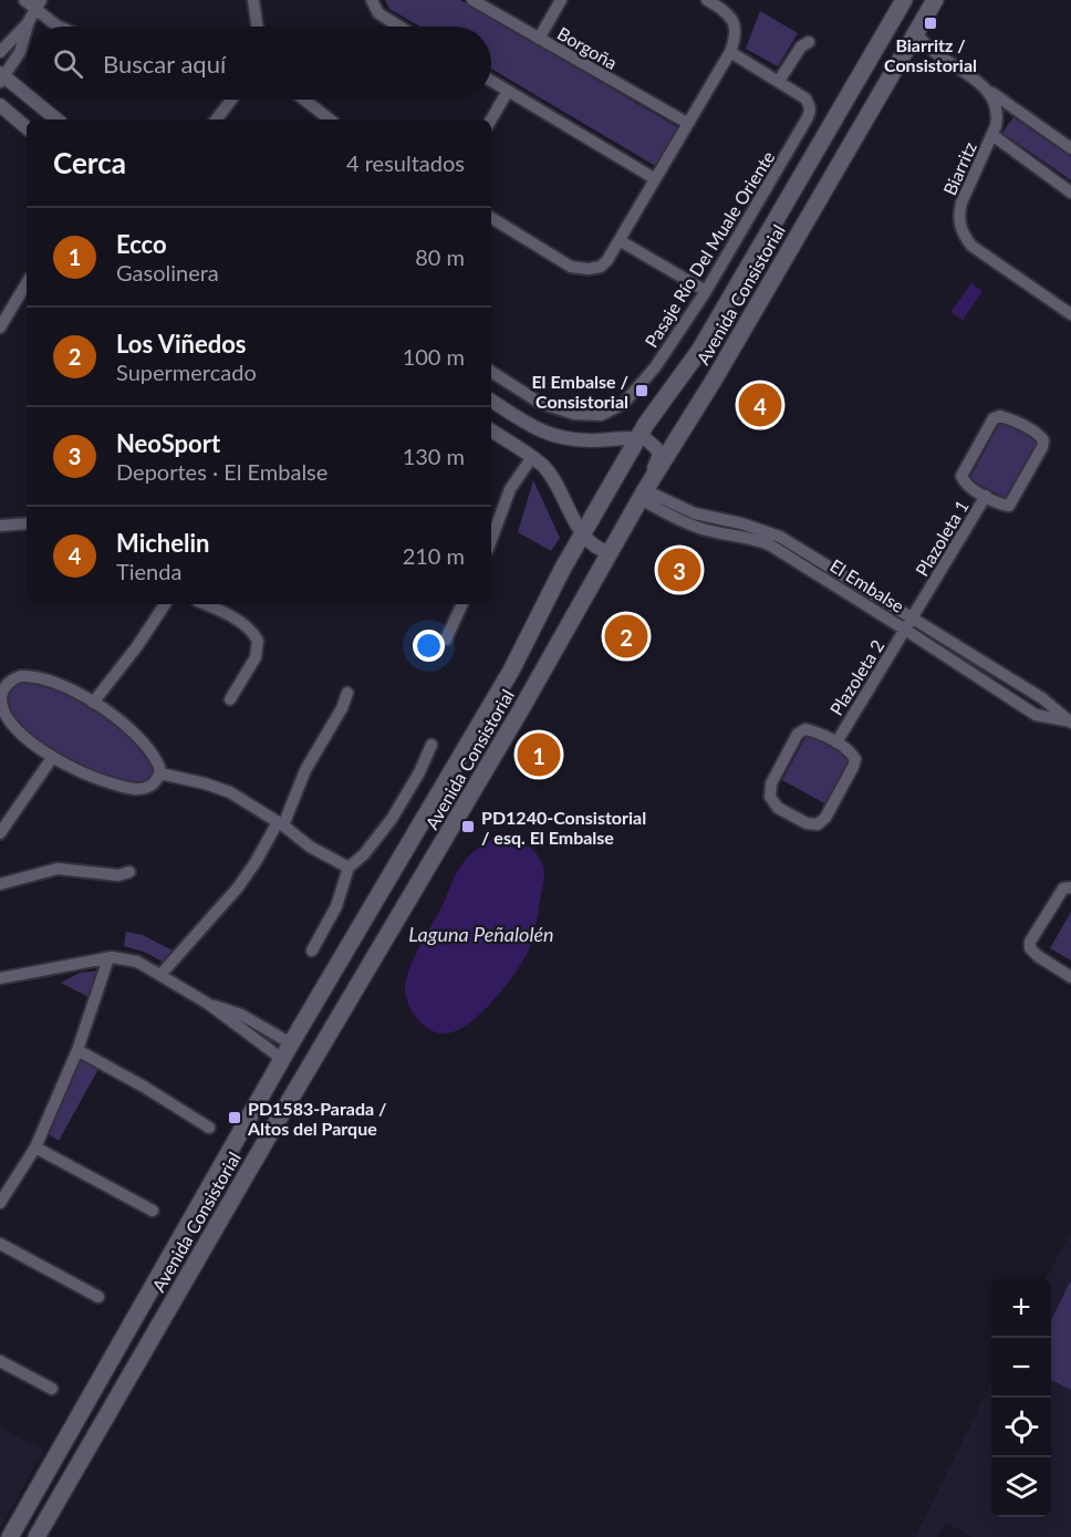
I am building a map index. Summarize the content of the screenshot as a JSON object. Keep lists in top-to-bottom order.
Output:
{
  "streets": {
    "main road": ["Avenida Consistorial"],
    "street": [
      "Borgoña",
      "Biarritz",
      "Pasaje Río Del Muale Oriente",
      "Plazoleta 1",
      "El Embalse",
      "Plazoleta 2"
    ]
  },
  "crossings": [
    ["Avenida Consistorial", "El Embalse"],
    ["Plazoleta 1", "El Embalse"],
    ["Plazoleta 1", "Plazoleta 2"],
    ["El Embalse", "Plazoleta 2"]
  ],
  "water": ["Laguna Peñalolén"],
  "places": {
    "transit": [
      "Biarritz / Consistorial",
      "El Embalse / Consistorial",
      "PD1240-Consistorial / esq. El Embalse",
      "PD1583-Parada / Altos del Parque"
    ]
  },
  "page": {
    "search": "Buscar aquí",
    "heading": ["Cerca", "4 resultados"],
    "list": [
      {
        "mark": "1",
        "name": "Ecco",
        "note": "Gasolinera",
        "value": "80 m"
      },
      {
        "mark": "2",
        "name": "Los Viñedos",
        "note": "Supermercado",
        "value": "100 m"
      },
      {
        "mark": "3",
        "name": "NeoSport",
        "note": "Deportes · El Embalse",
        "value": "130 m"
      },
      {
        "mark": "4",
        "name": "Michelin",
        "note": "Tienda",
        "value": "210 m"
      }
    ],
    "pins": [
      "4",
      "3",
      "2",
      "1"
    ],
    "map_buttons": ["+", "−"]
  }
}
